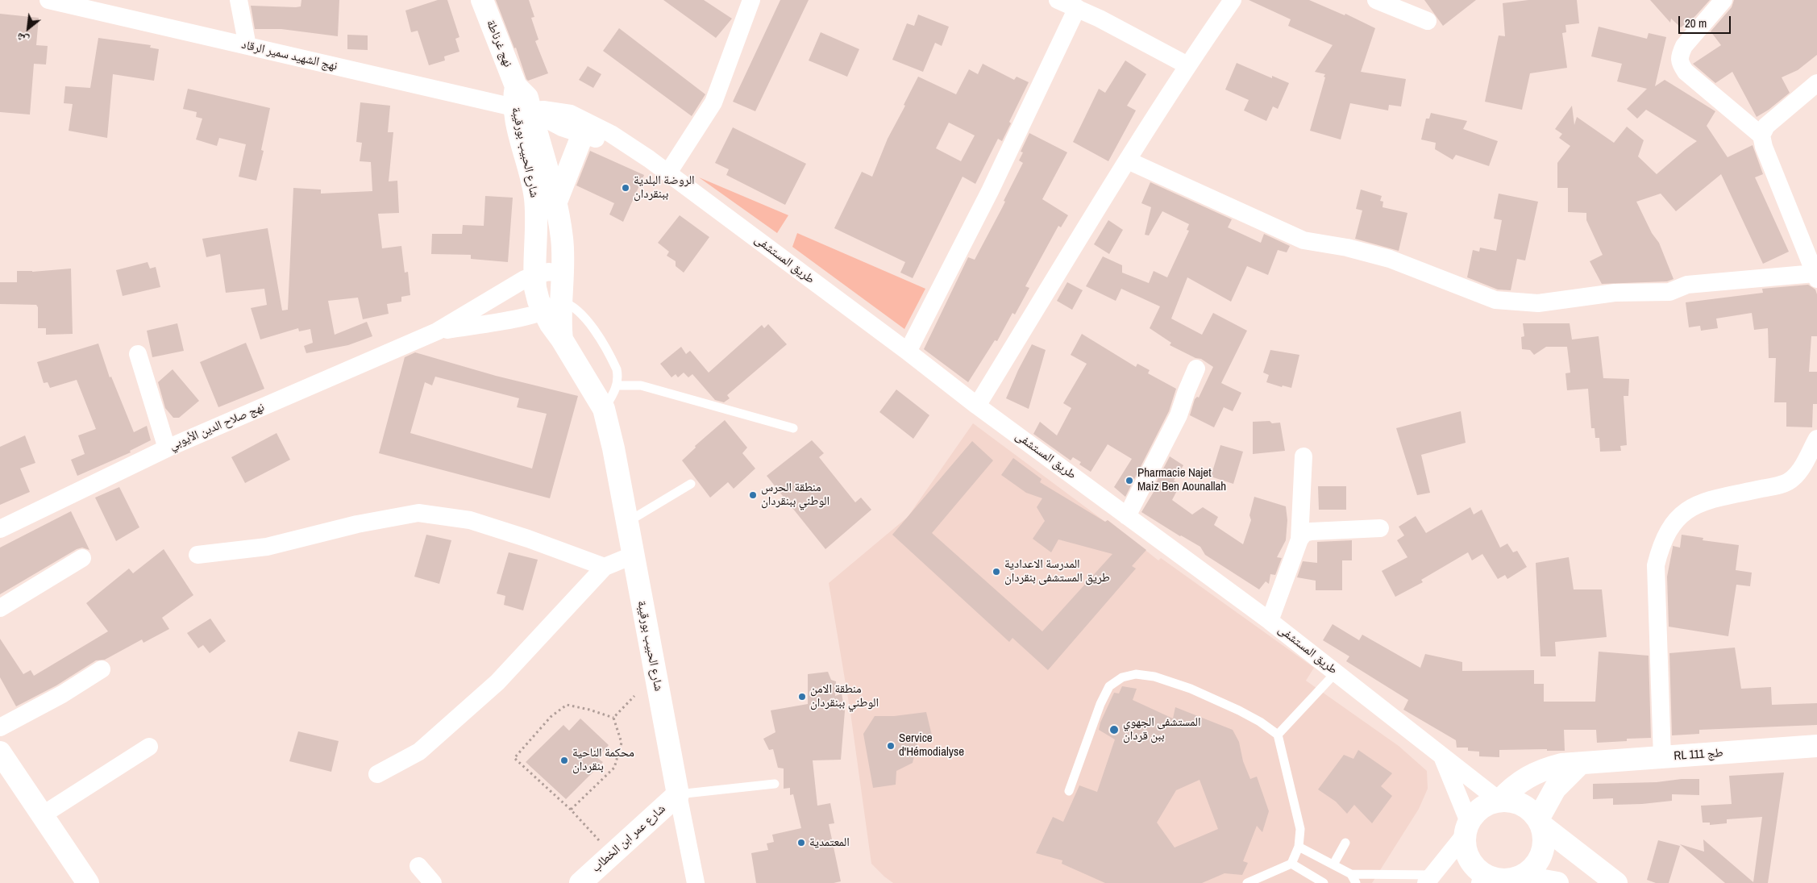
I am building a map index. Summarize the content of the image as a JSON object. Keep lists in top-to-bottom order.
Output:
{
  "streets": {
    "main road": [
      "نهج غرناطة",
      "شارع الحبيب بورقيبة",
      "RL طج 111",
      "شارع عمر ابن الخطاب"
    ],
    "street": ["نهج الشهيد سمير الرقاد", "طريق المستشفى", "نهج صلاح الدين الأيوبي"]
  },
  "crossings": [
    ["نهج غرناطة", "نهج الشهيد سمير الرقاد"],
    ["نهج غرناطة", "شارع الحبيب بورقيبة"],
    ["نهج غرناطة", "طريق المستشفى"],
    ["نهج الشهيد سمير الرقاد", "شارع الحبيب بورقيبة"],
    ["نهج الشهيد سمير الرقاد", "طريق المستشفى"],
    ["شارع الحبيب بورقيبة", "طريق المستشفى"],
    ["شارع الحبيب بورقيبة", "شارع عمر ابن الخطاب"],
    ["طريق المستشفى", "RL طج 111"]
  ],
  "places": [
    "الروضة البلدية ببنقردان",
    "Pharmacie Najet Maiz Ben Aounallah",
    "منطقة الحرس الوطني ببنقردان",
    "المدرسة الاعدادية طريق المستشفى بنقردان",
    "منطقة الامن الوطني ببنقردان",
    "المستشفى الجهوي ببن قردان",
    "Service d'Hémodialyse",
    "محكمة الناحية بنقردان",
    "المعتمدية"
  ],
  "scale_bar": "20 m",
  "north": "bottom left"
}
